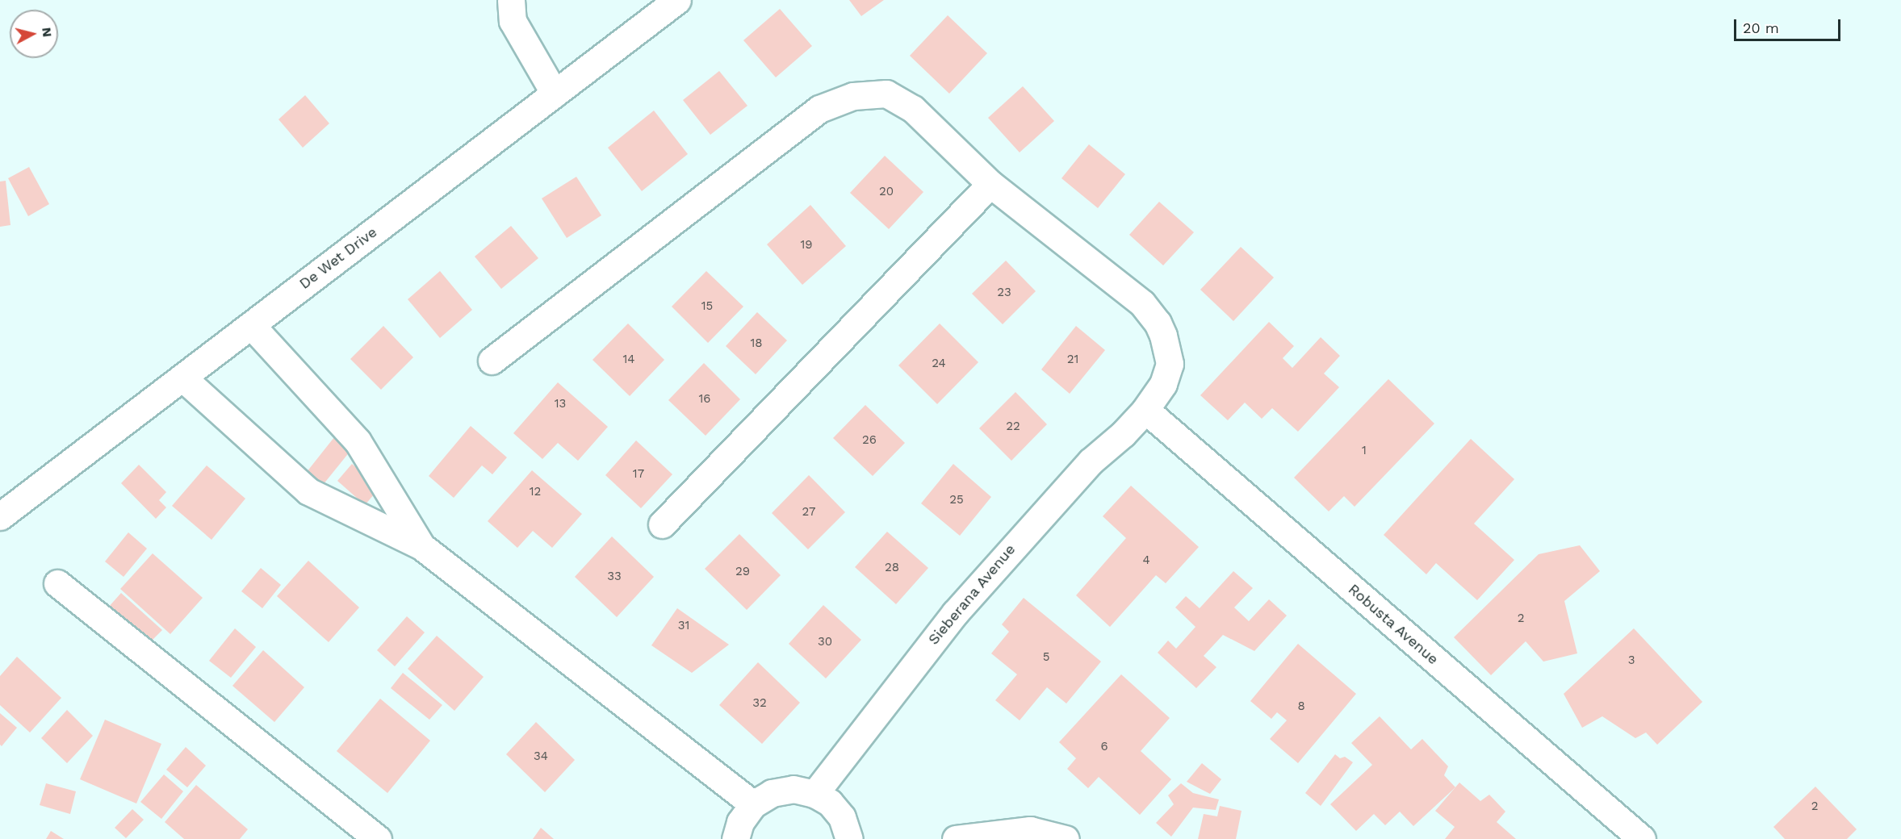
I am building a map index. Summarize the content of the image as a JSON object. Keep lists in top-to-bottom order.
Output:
{
  "streets": {
    "street": ["De Wet Drive", "Sieberana Avenue", "Robusta Avenue"]
  },
  "crossings": [
    ["Sieberana Avenue", "Robusta Avenue"]
  ],
  "house_numbers": [
    "20",
    "19",
    "23",
    "15",
    "18",
    "14",
    "21",
    "24",
    "16",
    "13",
    "22",
    "26",
    "1",
    "17",
    "12",
    "25",
    "27",
    "4",
    "28",
    "29",
    "33",
    "2",
    "31",
    "30",
    "5",
    "3",
    "32",
    "8",
    "6",
    "34",
    "2"
  ],
  "scale_bar": "20 m",
  "north": "right"
}
